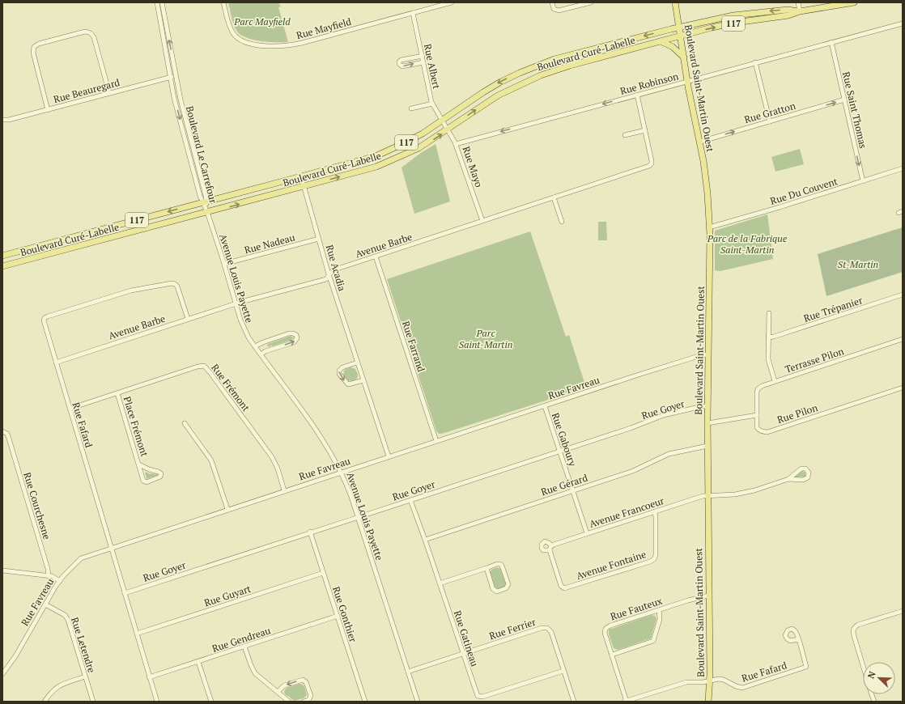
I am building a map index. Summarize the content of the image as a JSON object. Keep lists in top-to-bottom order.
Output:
{
  "streets": {
    "main road": ["117", "Boulevard Curé-Labelle", "Boulevard Saint-Martin Ouest"],
    "street": [
      "Rue Mayfield",
      "Rue Albert",
      "Rue Robinson",
      "Rue Beauregard",
      "Rue Saint Thomas",
      "Rue Gratton",
      "Boulevard Le Carrefour",
      "Rue Mayo",
      "Rue Du Couvent",
      "Rue Nadeau",
      "Avenue Barbe",
      "Rue Acadia",
      "Avenue Louis Payette",
      "Rue Trépanier",
      "Rue Farrand",
      "Terrasse Pilon",
      "Rue Frémont",
      "Rue Favreau",
      "Rue Goyer",
      "Rue Pilon",
      "Rue Fafard",
      "Place Frémont",
      "Rue Gaboury",
      "Rue Gérard",
      "Rue Courchesne",
      "Avenue Francoeur",
      "Avenue Fontaine",
      "Rue Guyart",
      "Rue Fauteux",
      "Rue Gonthier",
      "Rue Ferrier",
      "Rue Gatineau",
      "Rue Gendreau",
      "Rue Letendre"
    ]
  },
  "crossings": [
    ["Rue Mayfield", "Rue Albert"],
    ["Boulevard Curé-Labelle", "Rue Albert"],
    ["Boulevard Curé-Labelle", "Boulevard Saint-Martin Ouest"],
    ["Boulevard Curé-Labelle", "Boulevard Le Carrefour"],
    ["Boulevard Curé-Labelle", "Rue Mayo"],
    ["Boulevard Curé-Labelle", "Rue Acadia"],
    ["Boulevard Curé-Labelle", "Avenue Louis Payette"],
    ["Rue Albert", "Rue Mayo"],
    ["Rue Robinson", "Boulevard Saint-Martin Ouest"],
    ["Rue Robinson", "Rue Saint Thomas"],
    ["Rue Robinson", "Rue Mayo"],
    ["Rue Robinson", "Avenue Barbe"],
    ["Boulevard Saint-Martin Ouest", "Rue Gratton"],
    ["Boulevard Saint-Martin Ouest", "Rue Du Couvent"],
    ["Boulevard Saint-Martin Ouest", "Rue Favreau"],
    ["Boulevard Saint-Martin Ouest", "Rue Goyer"],
    ["Boulevard Saint-Martin Ouest", "Rue Fafard"],
    ["Boulevard Saint-Martin Ouest", "Rue Gérard"],
    ["Boulevard Saint-Martin Ouest", "Avenue Francoeur"],
    ["Boulevard Saint-Martin Ouest", "Rue Fauteux"],
    ["Rue Beauregard", "Boulevard Le Carrefour"],
    ["Rue Saint Thomas", "Rue Gratton"],
    ["Rue Saint Thomas", "Rue Du Couvent"],
    ["Boulevard Le Carrefour", "Avenue Louis Payette"],
    ["Rue Mayo", "Avenue Barbe"],
    ["Rue Nadeau", "Rue Acadia"],
    ["Rue Nadeau", "Avenue Louis Payette"],
    ["Avenue Barbe", "Rue Acadia"],
    ["Avenue Barbe", "Avenue Louis Payette"],
    ["Avenue Barbe", "Rue Farrand"],
    ["Avenue Barbe", "Rue Fafard"],
    ["Rue Acadia", "Rue Favreau"],
    ["Avenue Louis Payette", "Rue Favreau"],
    ["Avenue Louis Payette", "Rue Goyer"],
    ["Avenue Louis Payette", "Rue Ferrier"],
    ["Rue Farrand", "Rue Favreau"],
    ["Terrasse Pilon", "Rue Pilon"],
    ["Rue Frémont", "Rue Favreau"],
    ["Rue Frémont", "Rue Fafard"],
    ["Rue Frémont", "Place Frémont"],
    ["Rue Favreau", "Rue Fafard"],
    ["Rue Favreau", "Rue Gaboury"],
    ["Rue Favreau", "Rue Letendre"],
    ["Rue Goyer", "Rue Fafard"],
    ["Rue Goyer", "Rue Gaboury"],
    ["Rue Goyer", "Rue Gonthier"],
    ["Rue Goyer", "Rue Gatineau"],
    ["Rue Fafard", "Rue Guyart"],
    ["Rue Fafard", "Rue Fauteux"],
    ["Rue Fafard", "Rue Gendreau"],
    ["Rue Gaboury", "Rue Gérard"],
    ["Rue Gaboury", "Avenue Francoeur"],
    ["Rue Gérard", "Rue Gatineau"],
    ["Avenue Francoeur", "Avenue Fontaine"],
    ["Rue Guyart", "Rue Gonthier"],
    ["Rue Gonthier", "Rue Gendreau"],
    ["Rue Ferrier", "Rue Gatineau"]
  ],
  "one_way": ["Rue Robinson", "Rue Saint Thomas", "Rue Gratton"],
  "parks": [
    "Parc Mayfield",
    "Parc de la Fabrique Saint-Martin",
    "St-Martin",
    "Parc Saint-Martin"
  ],
  "north": "top left"
}
